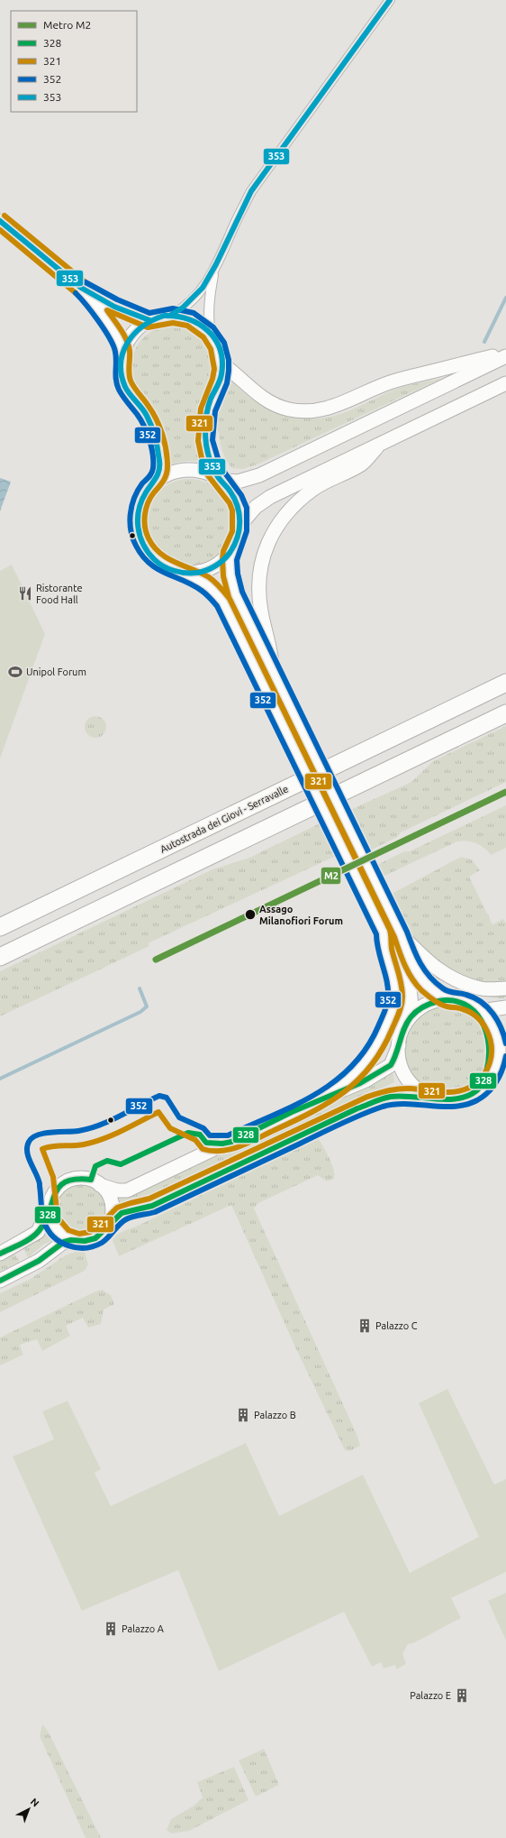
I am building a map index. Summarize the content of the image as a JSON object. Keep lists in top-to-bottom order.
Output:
{
  "streets": {
    "highway": ["Autostrada dei Giovi - Serravalle"]
  },
  "places": {
    "restaurant": ["Ristorante Food Hall"],
    "sports": ["Unipol Forum"],
    "other": ["Assago Milanofiori Forum"],
    "building": [
      "Palazzo C",
      "Palazzo B",
      "Palazzo A",
      "Palazzo E"
    ]
  },
  "lines": [
    "transit line 353",
    "transit line 321",
    "transit line 352",
    "metro line M2",
    "transit line 328"
  ],
  "legend": [
    "Metro M2",
    "328",
    "321",
    "352",
    "353"
  ],
  "north": "top right"
}
